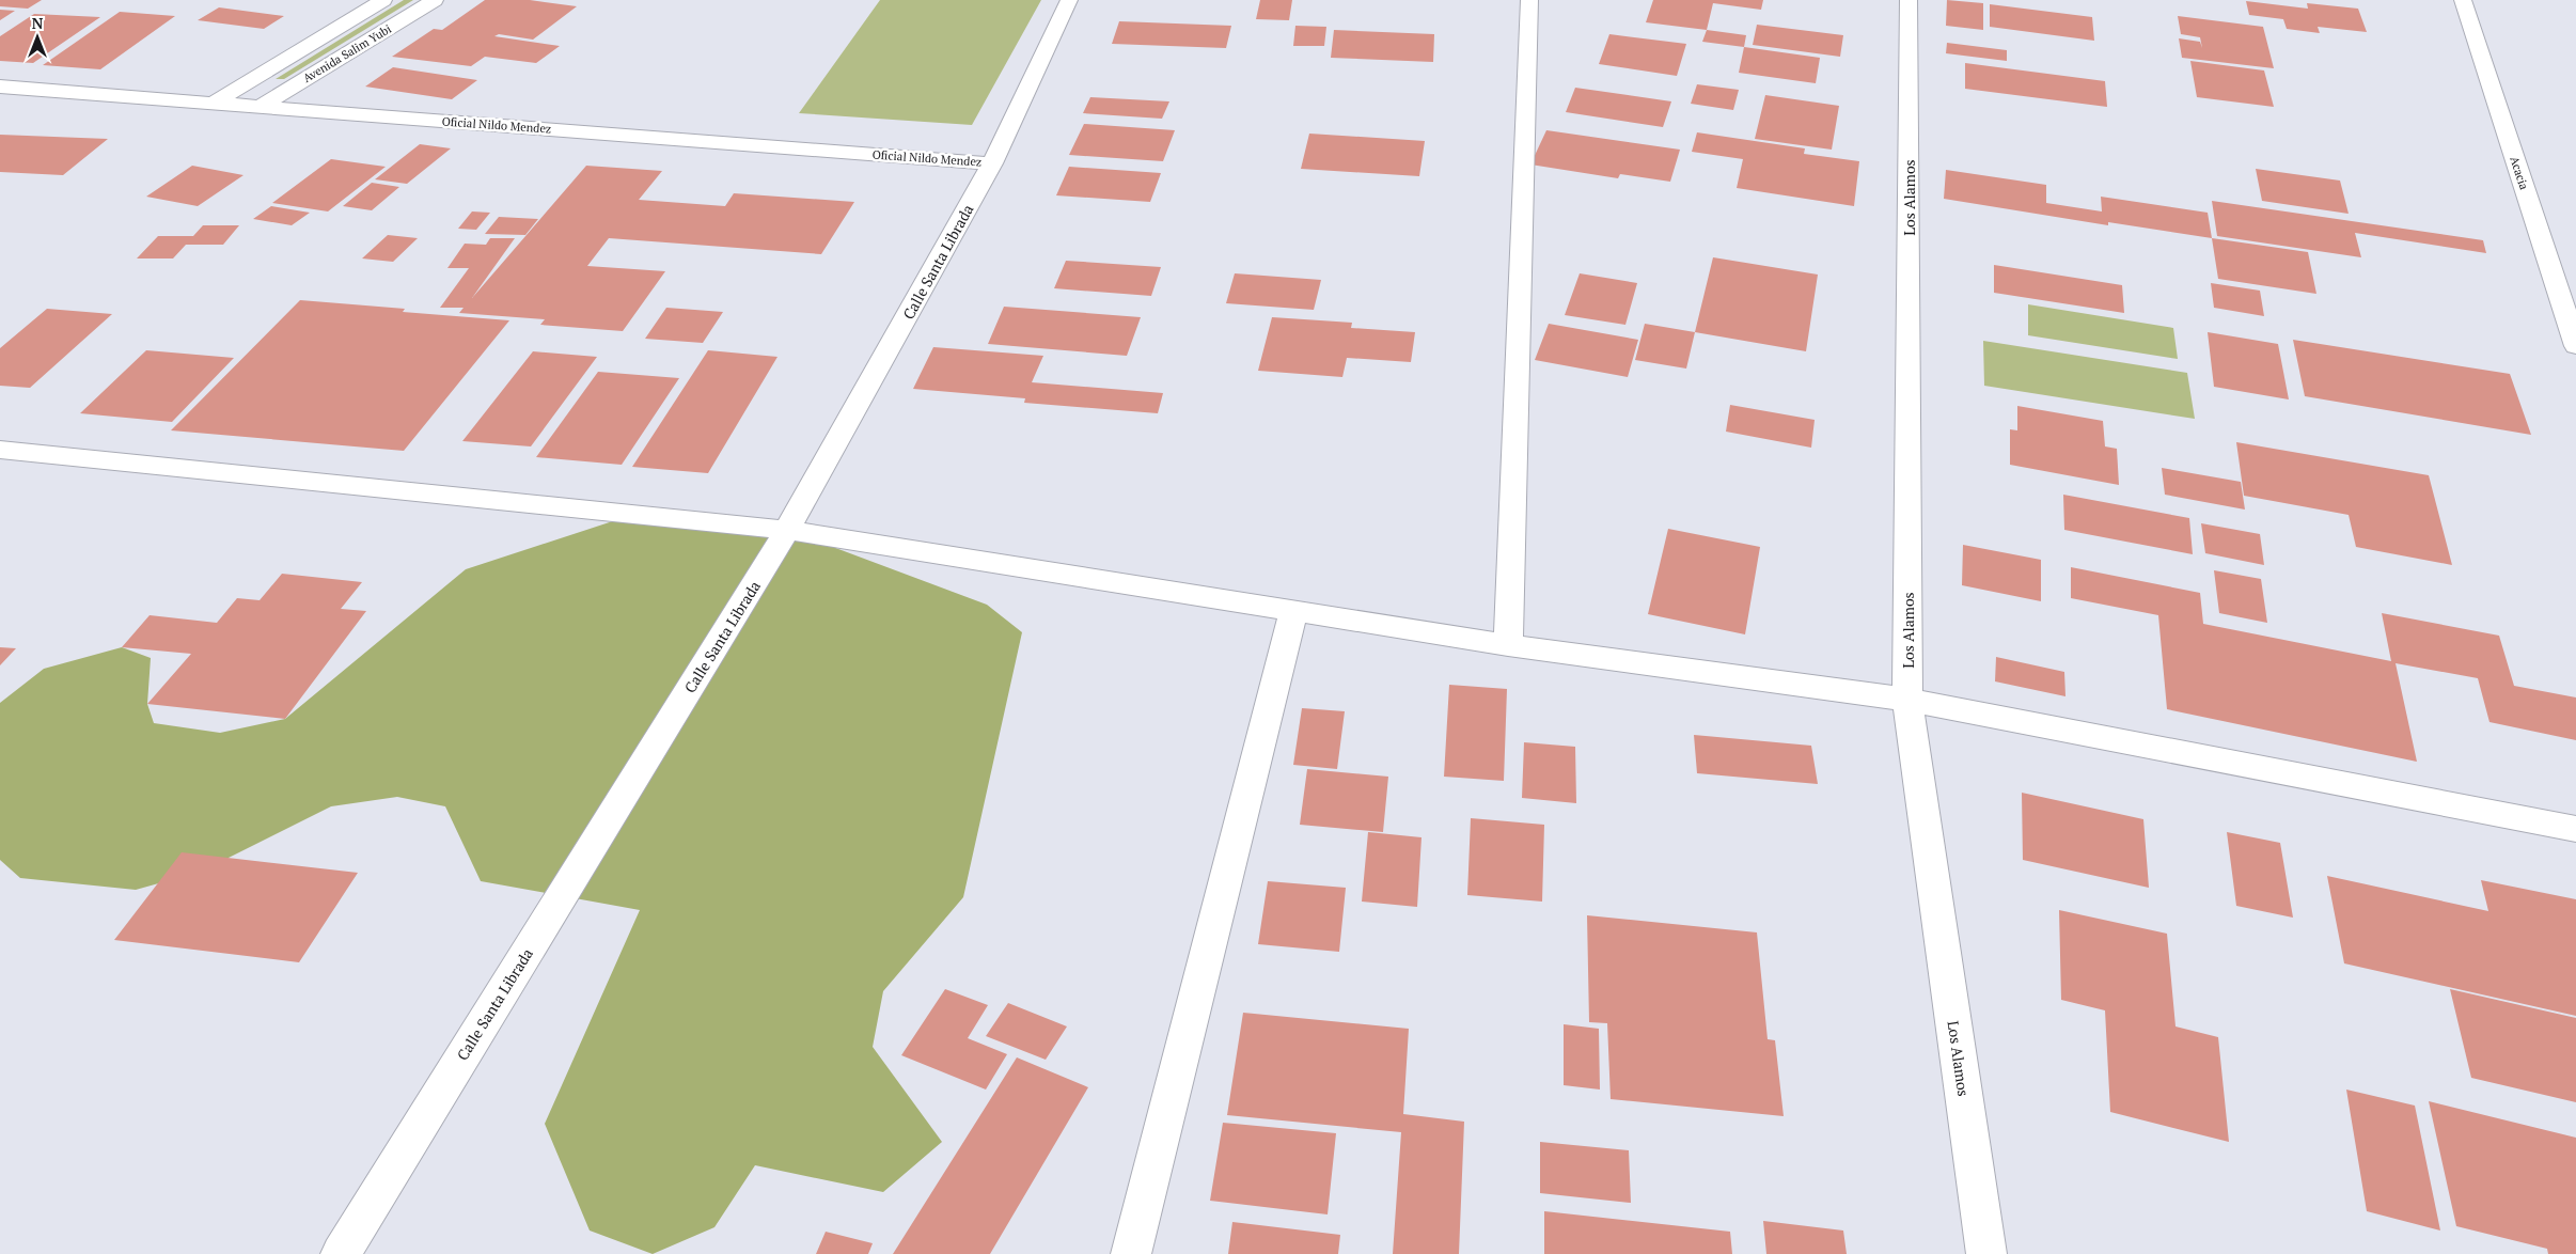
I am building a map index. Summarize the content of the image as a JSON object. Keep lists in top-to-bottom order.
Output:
{
  "streets": {
    "street": [
      "Avenida Salim Yubi",
      "Oficial Nildo Mendez",
      "Acacia",
      "Los Alamos",
      "Calle Santa Librada"
    ]
  },
  "crossings": [
    ["Avenida Salim Yubi", "Oficial Nildo Mendez"],
    ["Oficial Nildo Mendez", "Calle Santa Librada"]
  ],
  "north": "top"
}
